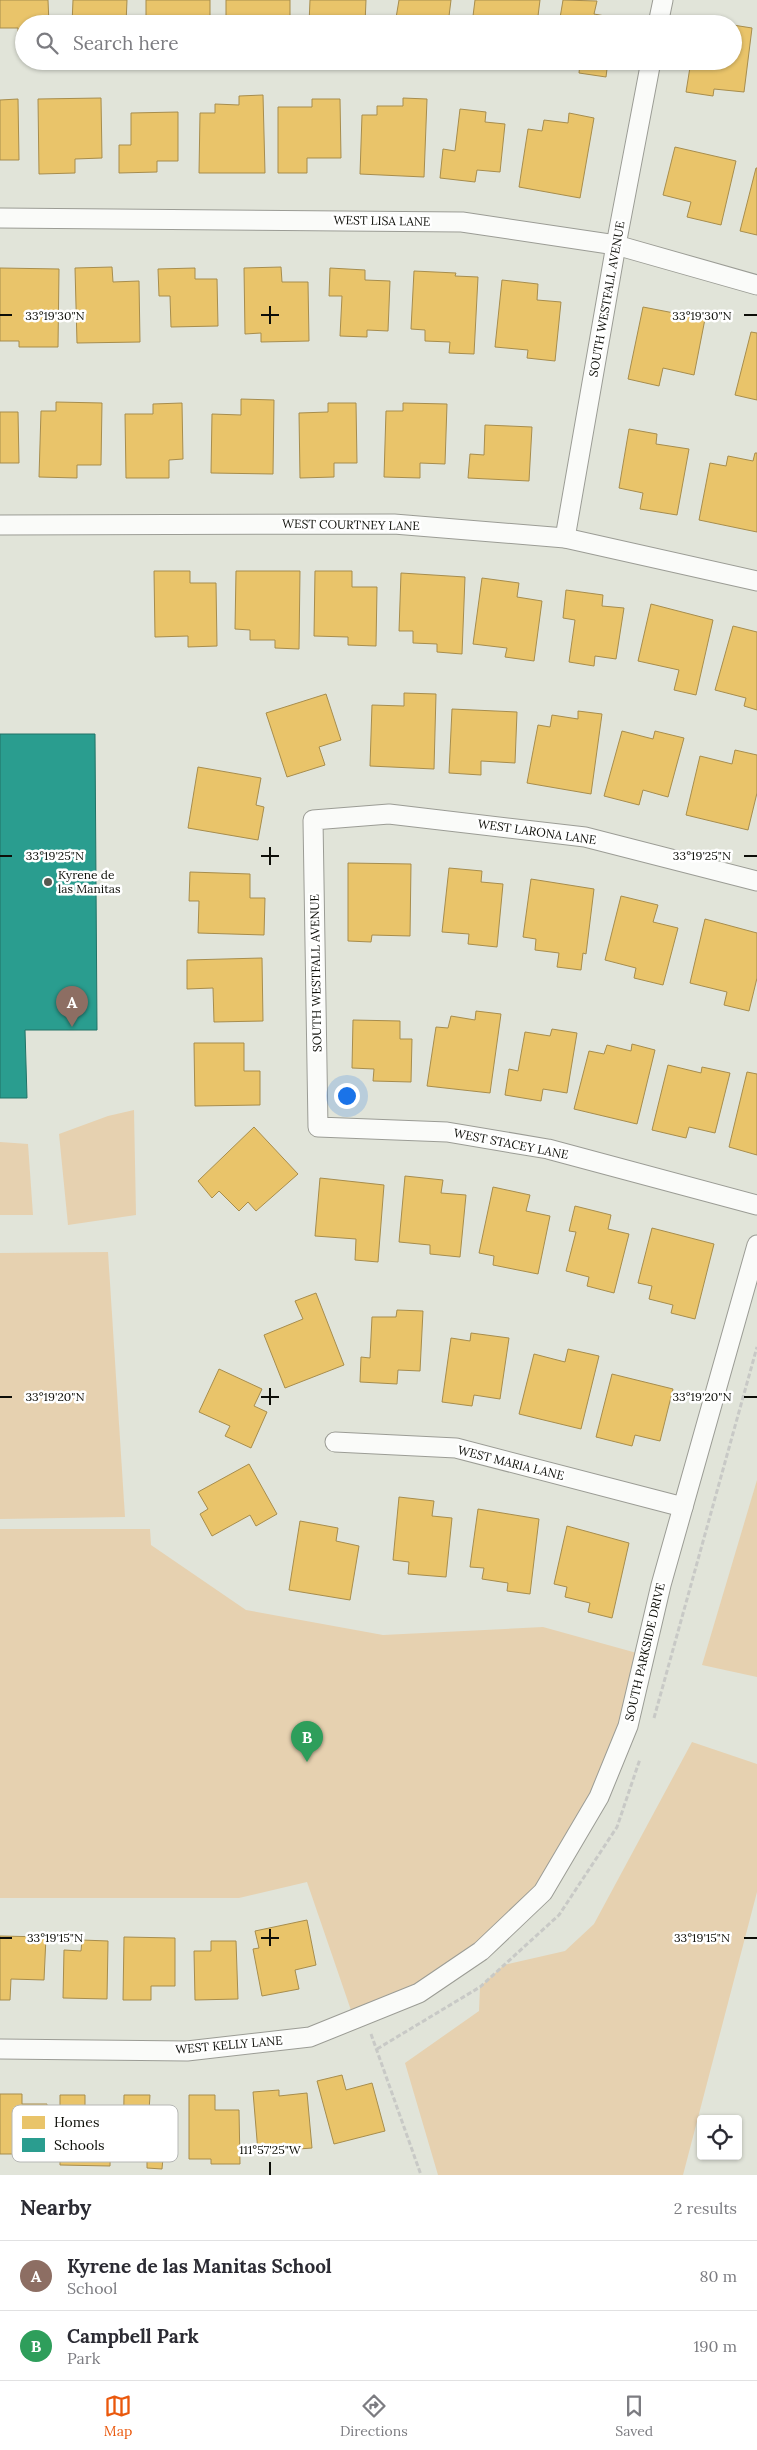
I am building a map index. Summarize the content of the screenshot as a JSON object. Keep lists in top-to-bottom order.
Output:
{
  "streets": {
    "street": [
      "WEST LISA LANE",
      "SOUTH WESTFALL AVENUE",
      "WEST COURTNEY LANE",
      "WEST LARONA LANE",
      "WEST STACEY LANE",
      "WEST MARIA LANE",
      "SOUTH PARKSIDE DRIVE",
      "WEST KELLY LANE"
    ]
  },
  "crossings": [
    ["WEST LISA LANE", "SOUTH WESTFALL AVENUE"],
    ["SOUTH WESTFALL AVENUE", "WEST COURTNEY LANE"],
    ["SOUTH WESTFALL AVENUE", "WEST LARONA LANE"],
    ["SOUTH WESTFALL AVENUE", "WEST STACEY LANE"],
    ["WEST MARIA LANE", "SOUTH PARKSIDE DRIVE"],
    ["SOUTH PARKSIDE DRIVE", "WEST KELLY LANE"]
  ],
  "places": ["Kyrene de las Manitas"],
  "legend": ["Homes", "Schools"],
  "page": {
    "search": "Search here",
    "pins": ["A", "B"],
    "heading": ["Nearby", "2 results"],
    "list": [
      {
        "mark": "A",
        "name": "Kyrene de las Manitas School",
        "note": "School",
        "value": "80 m"
      },
      {
        "mark": "B",
        "name": "Campbell Park",
        "note": "Park",
        "value": "190 m"
      }
    ],
    "nav": ["Map", "Directions", "Saved"]
  },
  "coordinates": [
    "33°19'30\"N",
    "33°19'25\"N",
    "33°19'20\"N",
    "33°19'15\"N",
    "111°57'25\"W"
  ]
}
